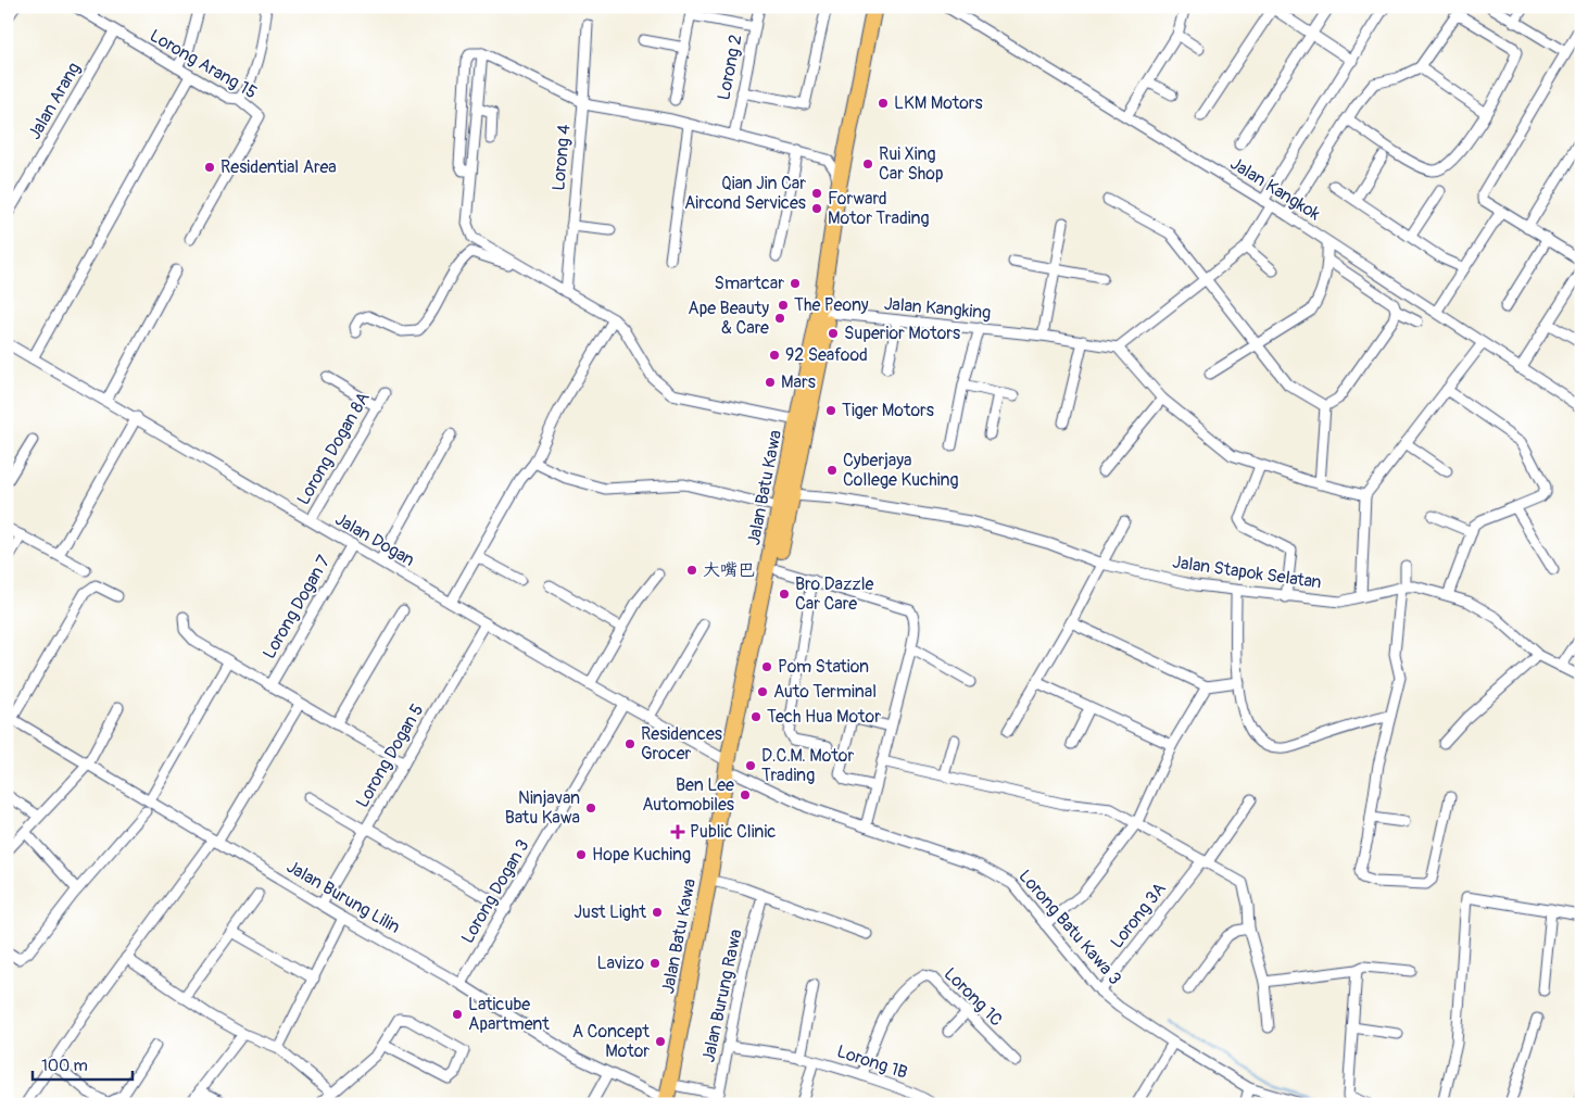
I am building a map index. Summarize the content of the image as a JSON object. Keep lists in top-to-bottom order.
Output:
{
  "streets": {
    "highway": ["Jalan Batu Kawa"],
    "street": [
      "Lorong Arang 15",
      "Lorong 2",
      "Jalan Arang",
      "Lorong 4",
      "Jalan Kangkok",
      "Jalan Kangking",
      "Lorong Dogan 8A",
      "Jalan Dogan",
      "Jalan Stapok Selatan",
      "Lorong Dogan 7",
      "Lorong Dogan 5",
      "Lorong Dogan 3",
      "Jalan Burung Lilin",
      "Lorong 3A",
      "Lorong Batu Kawa 3",
      "Jalan Burung Rawa",
      "Lorong 1C",
      "Lorong 1B"
    ]
  },
  "crossings": [
    ["Lorong Arang 15", "Jalan Arang"],
    ["Jalan Kangking", "Jalan Batu Kawa"],
    ["Lorong Dogan 8A", "Jalan Dogan"],
    ["Jalan Batu Kawa", "Jalan Dogan"],
    ["Jalan Batu Kawa", "Jalan Stapok Selatan"],
    ["Jalan Batu Kawa", "Jalan Burung Lilin"],
    ["Jalan Batu Kawa", "Lorong Batu Kawa 3"],
    ["Jalan Dogan", "Lorong Dogan 7"],
    ["Jalan Dogan", "Lorong Dogan 5"],
    ["Jalan Dogan", "Lorong Dogan 3"],
    ["Jalan Dogan", "Lorong Batu Kawa 3"],
    ["Lorong Dogan 5", "Jalan Burung Lilin"],
    ["Lorong Dogan 3", "Jalan Burung Lilin"],
    ["Lorong 3A", "Lorong Batu Kawa 3"],
    ["Lorong 1C", "Lorong 1B"]
  ],
  "places": {
    "other": [
      "LKM Motors",
      "Rui Xing Car Shop",
      "Residential Area",
      "Qian Jin Car Aircond Services",
      "Forward Motor Trading",
      "Smartcar",
      "The Peony",
      "Ape Beauty & Care",
      "Superior Motors",
      "92 Seafood",
      "Mars",
      "Tiger Motors",
      "Cyberjaya College Kuching",
      "大嘴巴",
      "Bro Dazzle Car Care",
      "Pom Station",
      "Auto Terminal",
      "Tech Hua Motor",
      "Residences Grocer",
      "D.C.M. Motor Trading",
      "Ben Lee Automobiles",
      "Ninjavan Batu Kawa",
      "Hope Kuching",
      "Just Light",
      "Lavizo",
      "Laticube Apartment",
      "A Concept Motor"
    ],
    "health": ["Public Clinic"]
  },
  "scale_bar": "100 m"
}
